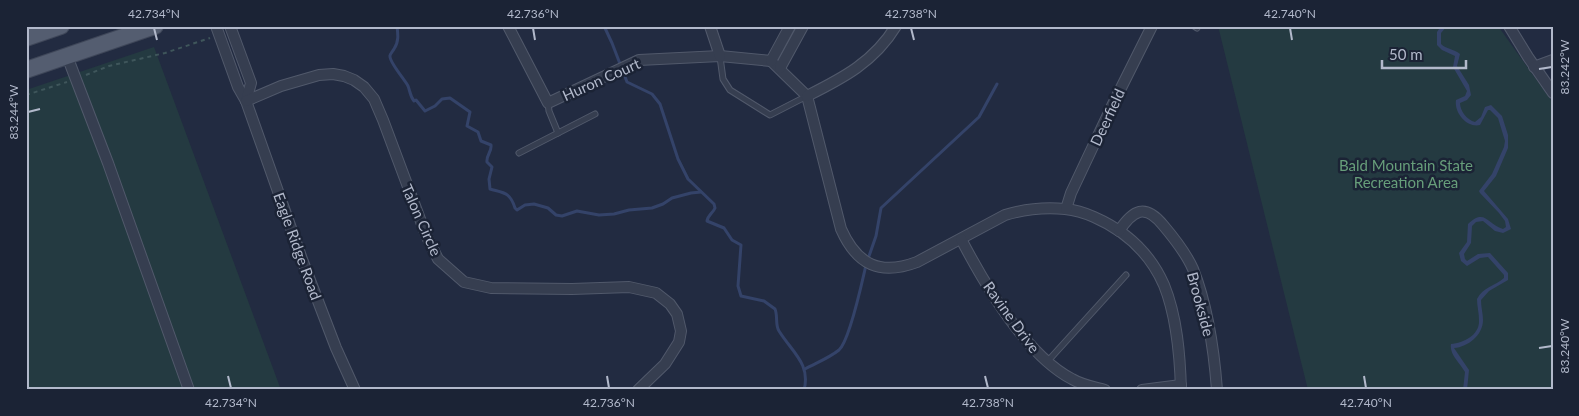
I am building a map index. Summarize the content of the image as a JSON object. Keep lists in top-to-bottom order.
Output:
{
  "streets": {
    "street": [
      "Huron Court",
      "Deerfield",
      "Talon Circle",
      "Eagle Ridge Road",
      "Brookside",
      "Ravine Drive"
    ]
  },
  "crossings": [
    ["Talon Circle", "Eagle Ridge Road"]
  ],
  "parks": ["Bald Mountain State Recreation Area"],
  "scale_bar": "50 m",
  "coordinates": [
    "42.734°N",
    "42.736°N",
    "42.738°N",
    "42.740°N",
    "83.242°W",
    "83.244°W",
    "83.240°W"
  ]
}
